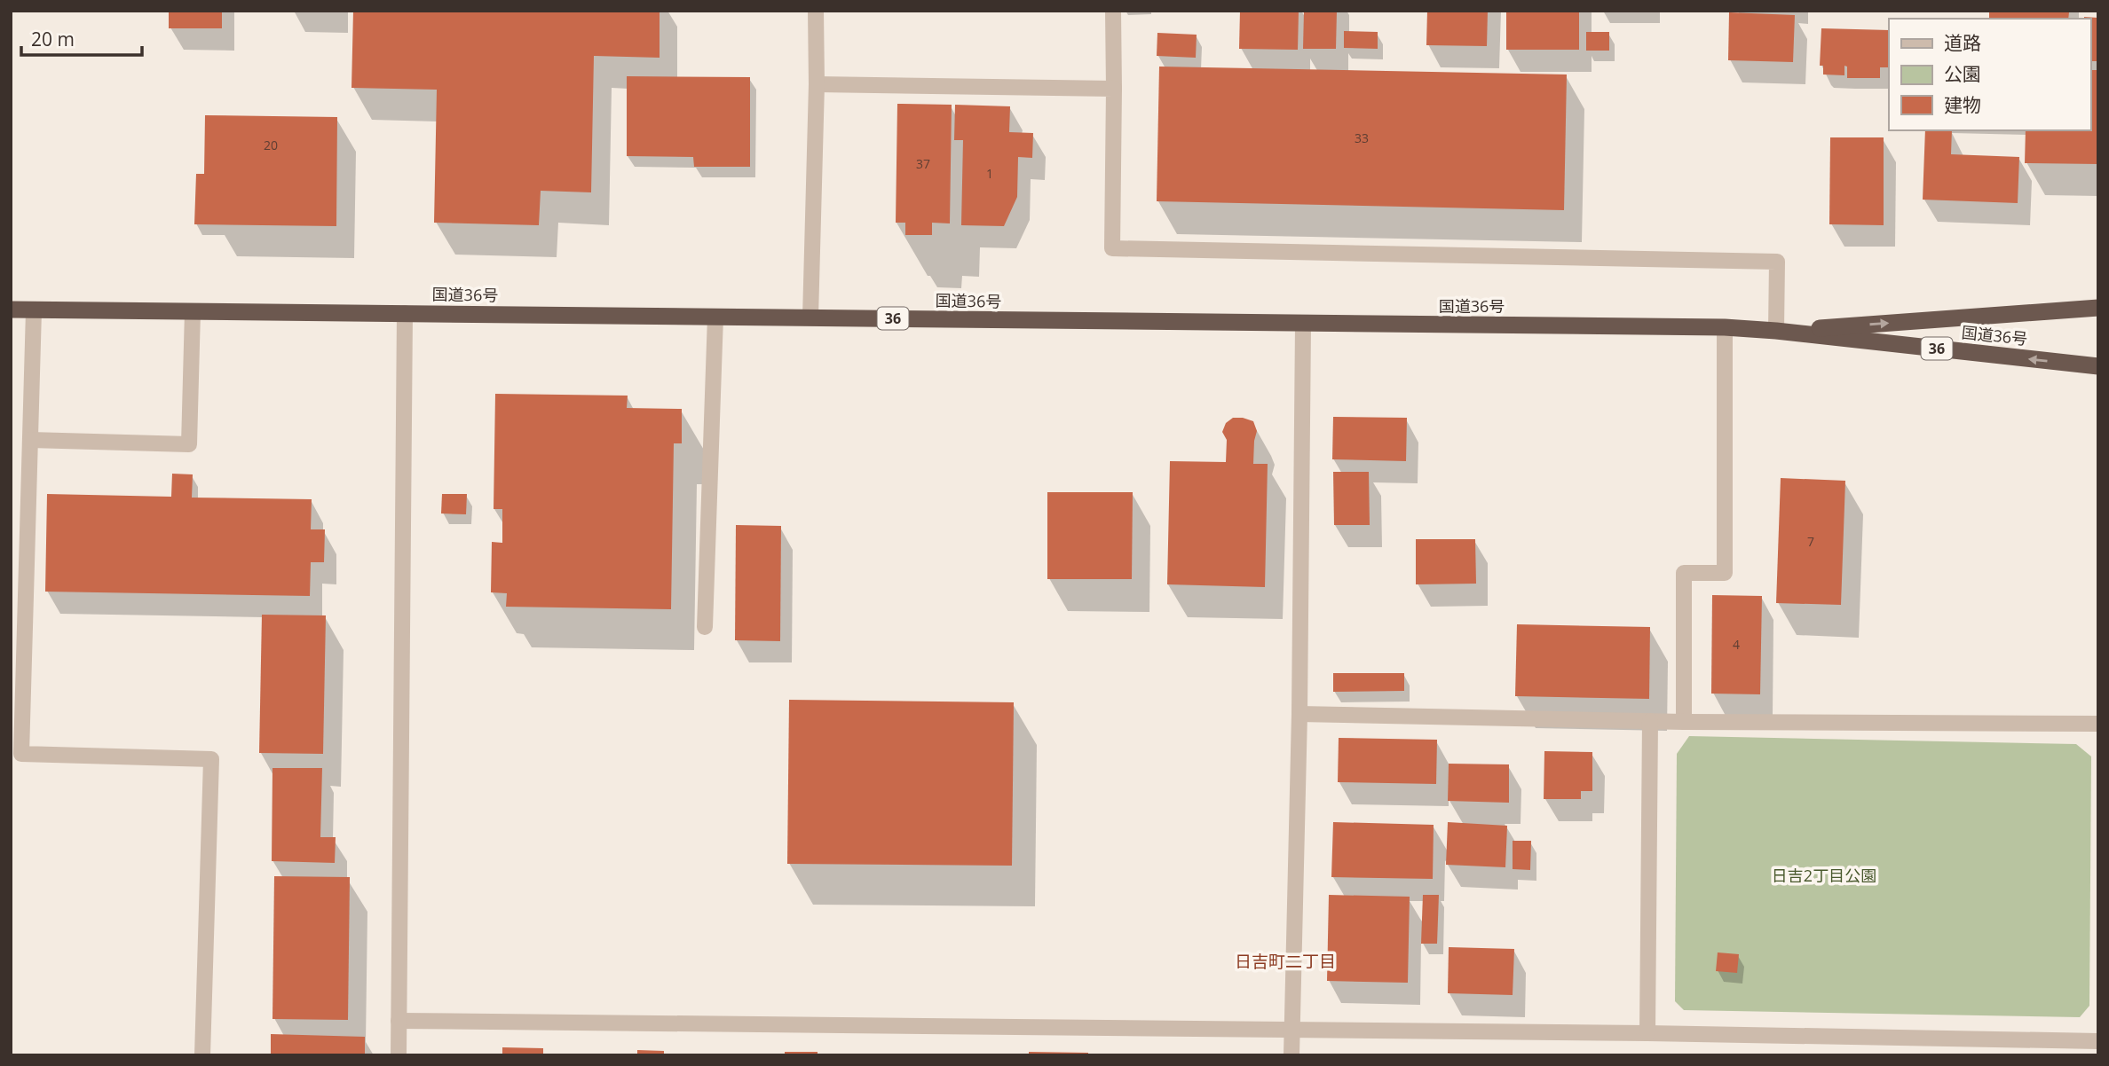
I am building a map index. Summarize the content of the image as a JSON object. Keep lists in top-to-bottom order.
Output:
{
  "streets": {
    "highway": ["国道36号", "36"]
  },
  "districts": ["日吉町二丁目"],
  "parks": ["日吉2丁目公園"],
  "house_numbers": [
    "33",
    "20",
    "37",
    "1",
    "7",
    "4"
  ],
  "legend": ["道路", "公園", "建物"],
  "scale_bar": "20 m"
}
